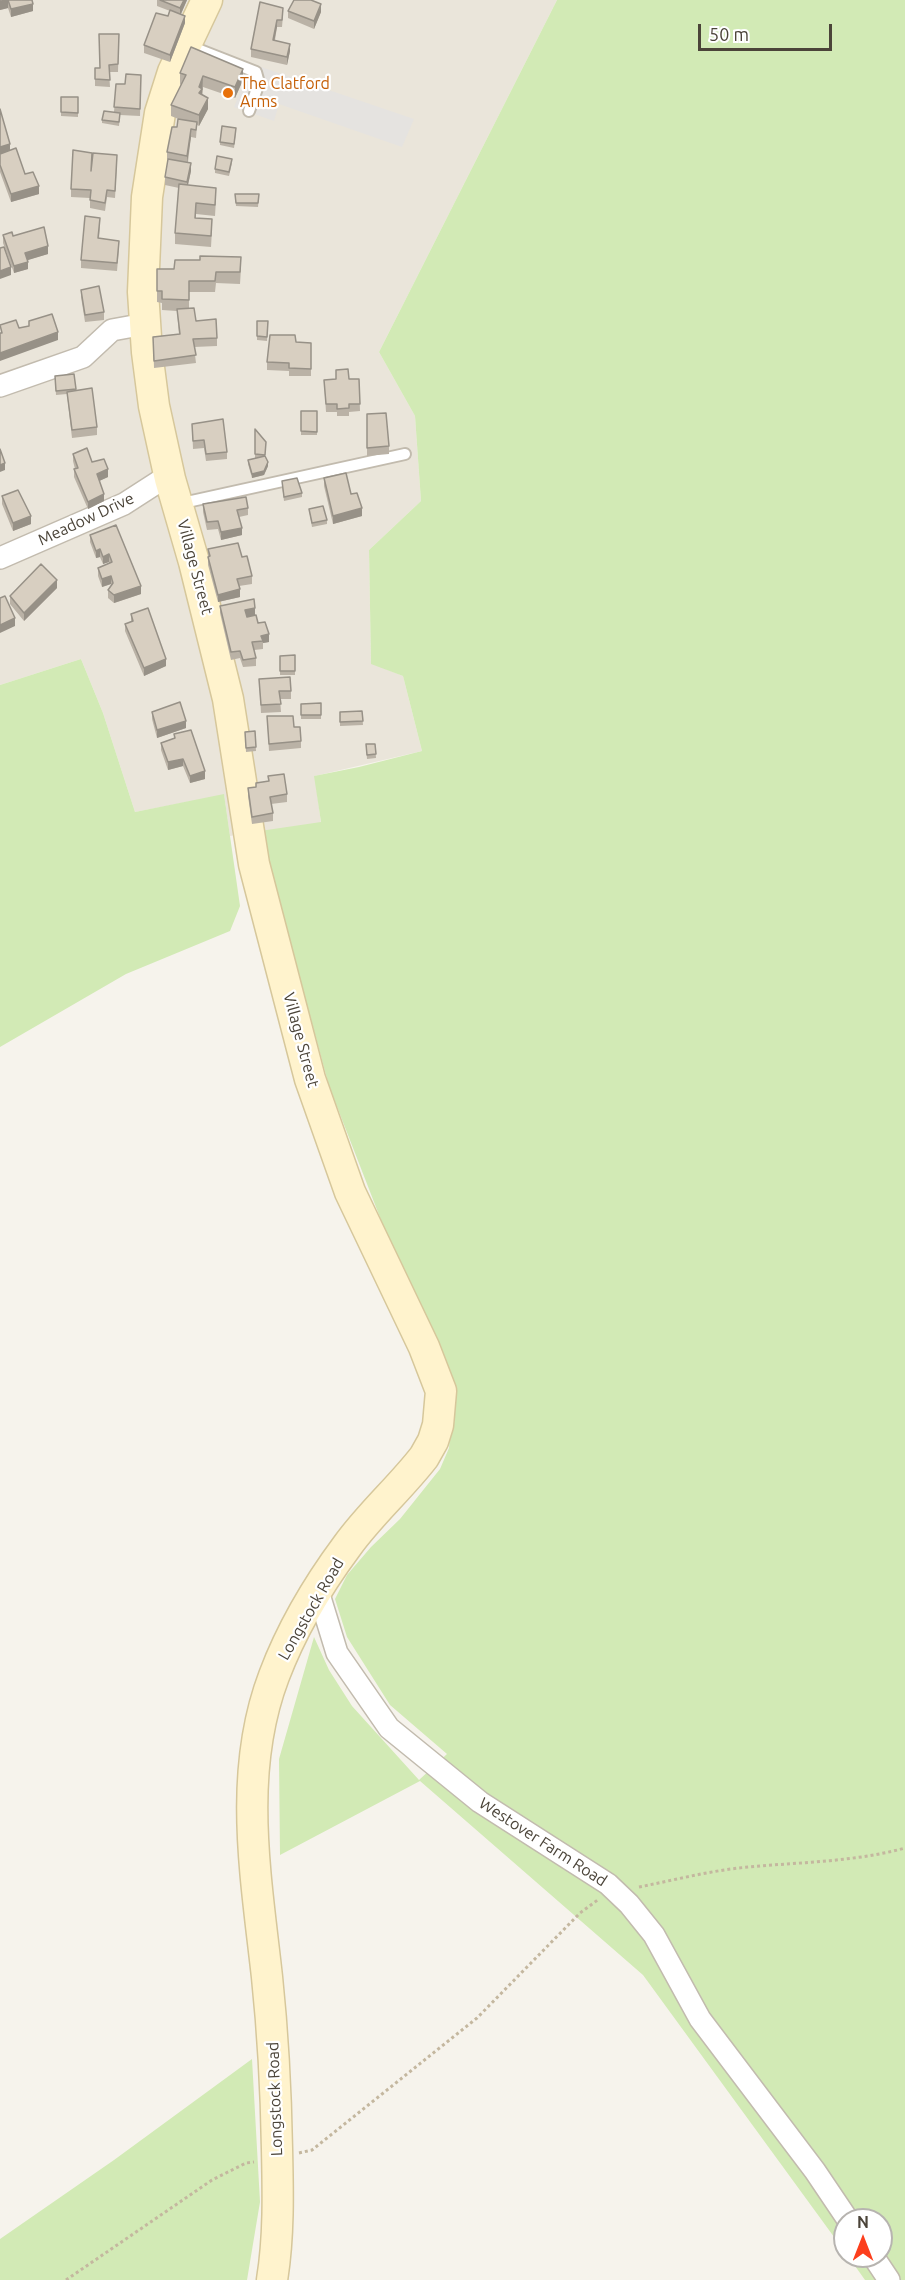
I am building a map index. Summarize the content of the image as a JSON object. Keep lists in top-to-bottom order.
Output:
{
  "streets": {
    "street": [
      "Meadow Drive",
      "Village Street",
      "Longstock Road",
      "Westover Farm Road"
    ]
  },
  "crossings": [
    ["Meadow Drive", "Village Street"],
    ["Village Street", "Longstock Road"],
    ["Longstock Road", "Westover Farm Road"]
  ],
  "places": ["The Clatford Arms"],
  "scale_bar": "50 m",
  "north": "top"
}
